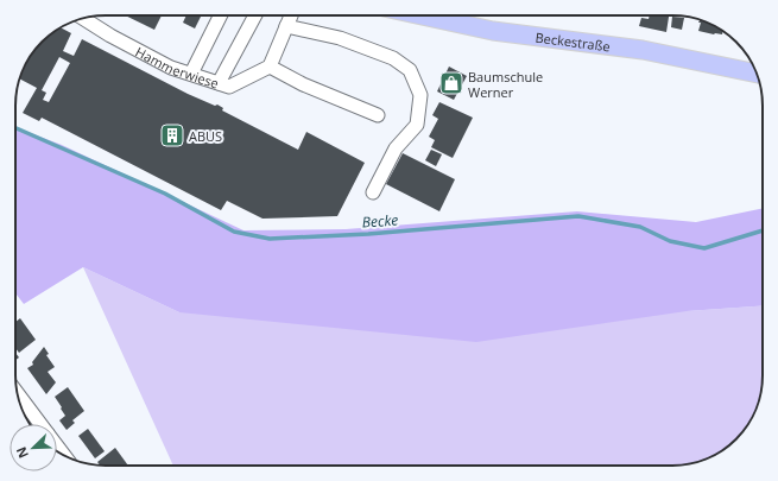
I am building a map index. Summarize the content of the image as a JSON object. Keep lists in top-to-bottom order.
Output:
{
  "streets": {
    "main road": ["Beckestraße"],
    "street": ["Hammerwiese"]
  },
  "water": ["Becke"],
  "places": {
    "shop": ["Baumschule Werner"],
    "building": ["ABUS"]
  },
  "north": "bottom left"
}
